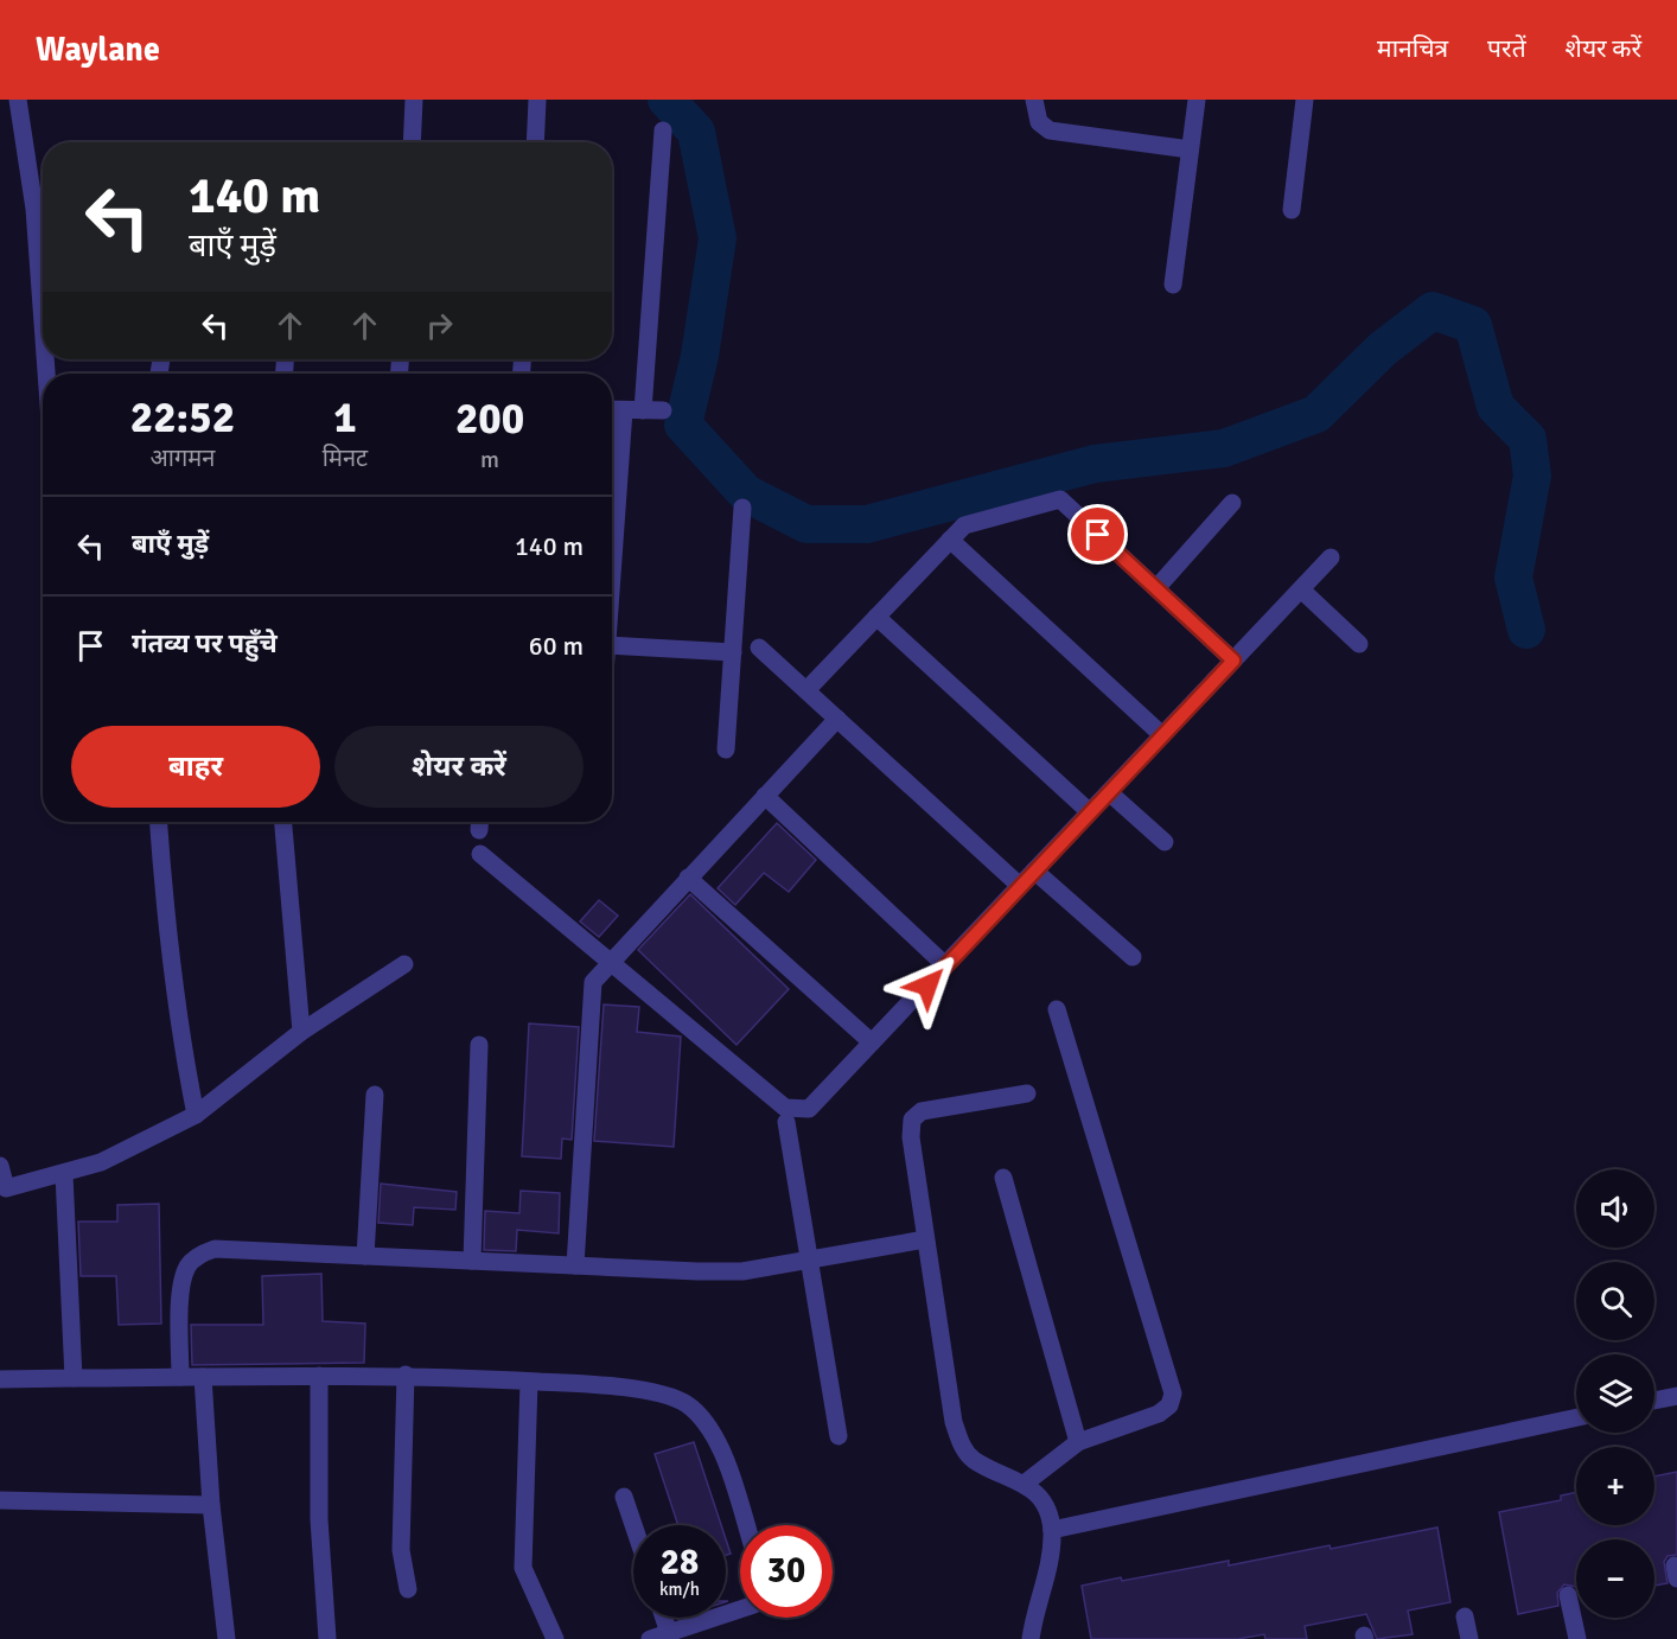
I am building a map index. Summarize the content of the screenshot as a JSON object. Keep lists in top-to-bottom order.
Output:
{
  "page": {
    "header": "Waylane",
    "nav": ["मानचित्र", "परतें", "शेयर करें"],
    "turn": ["140 m", "बाएँ मुड़ें"],
    "eta": [
      "22:52",
      "आगमन",
      "1",
      "मिनट",
      "200",
      "m"
    ],
    "list": [
      {
        "name": "बाएँ मुड़ें",
        "value": "140 m"
      },
      {
        "name": "गंतव्य पर पहुँचे",
        "value": "60 m"
      }
    ],
    "buttons": ["बाहर", "शेयर करें"],
    "map_buttons": ["+", "−"],
    "speed": "28 km/h",
    "limit": "30"
  }
}
